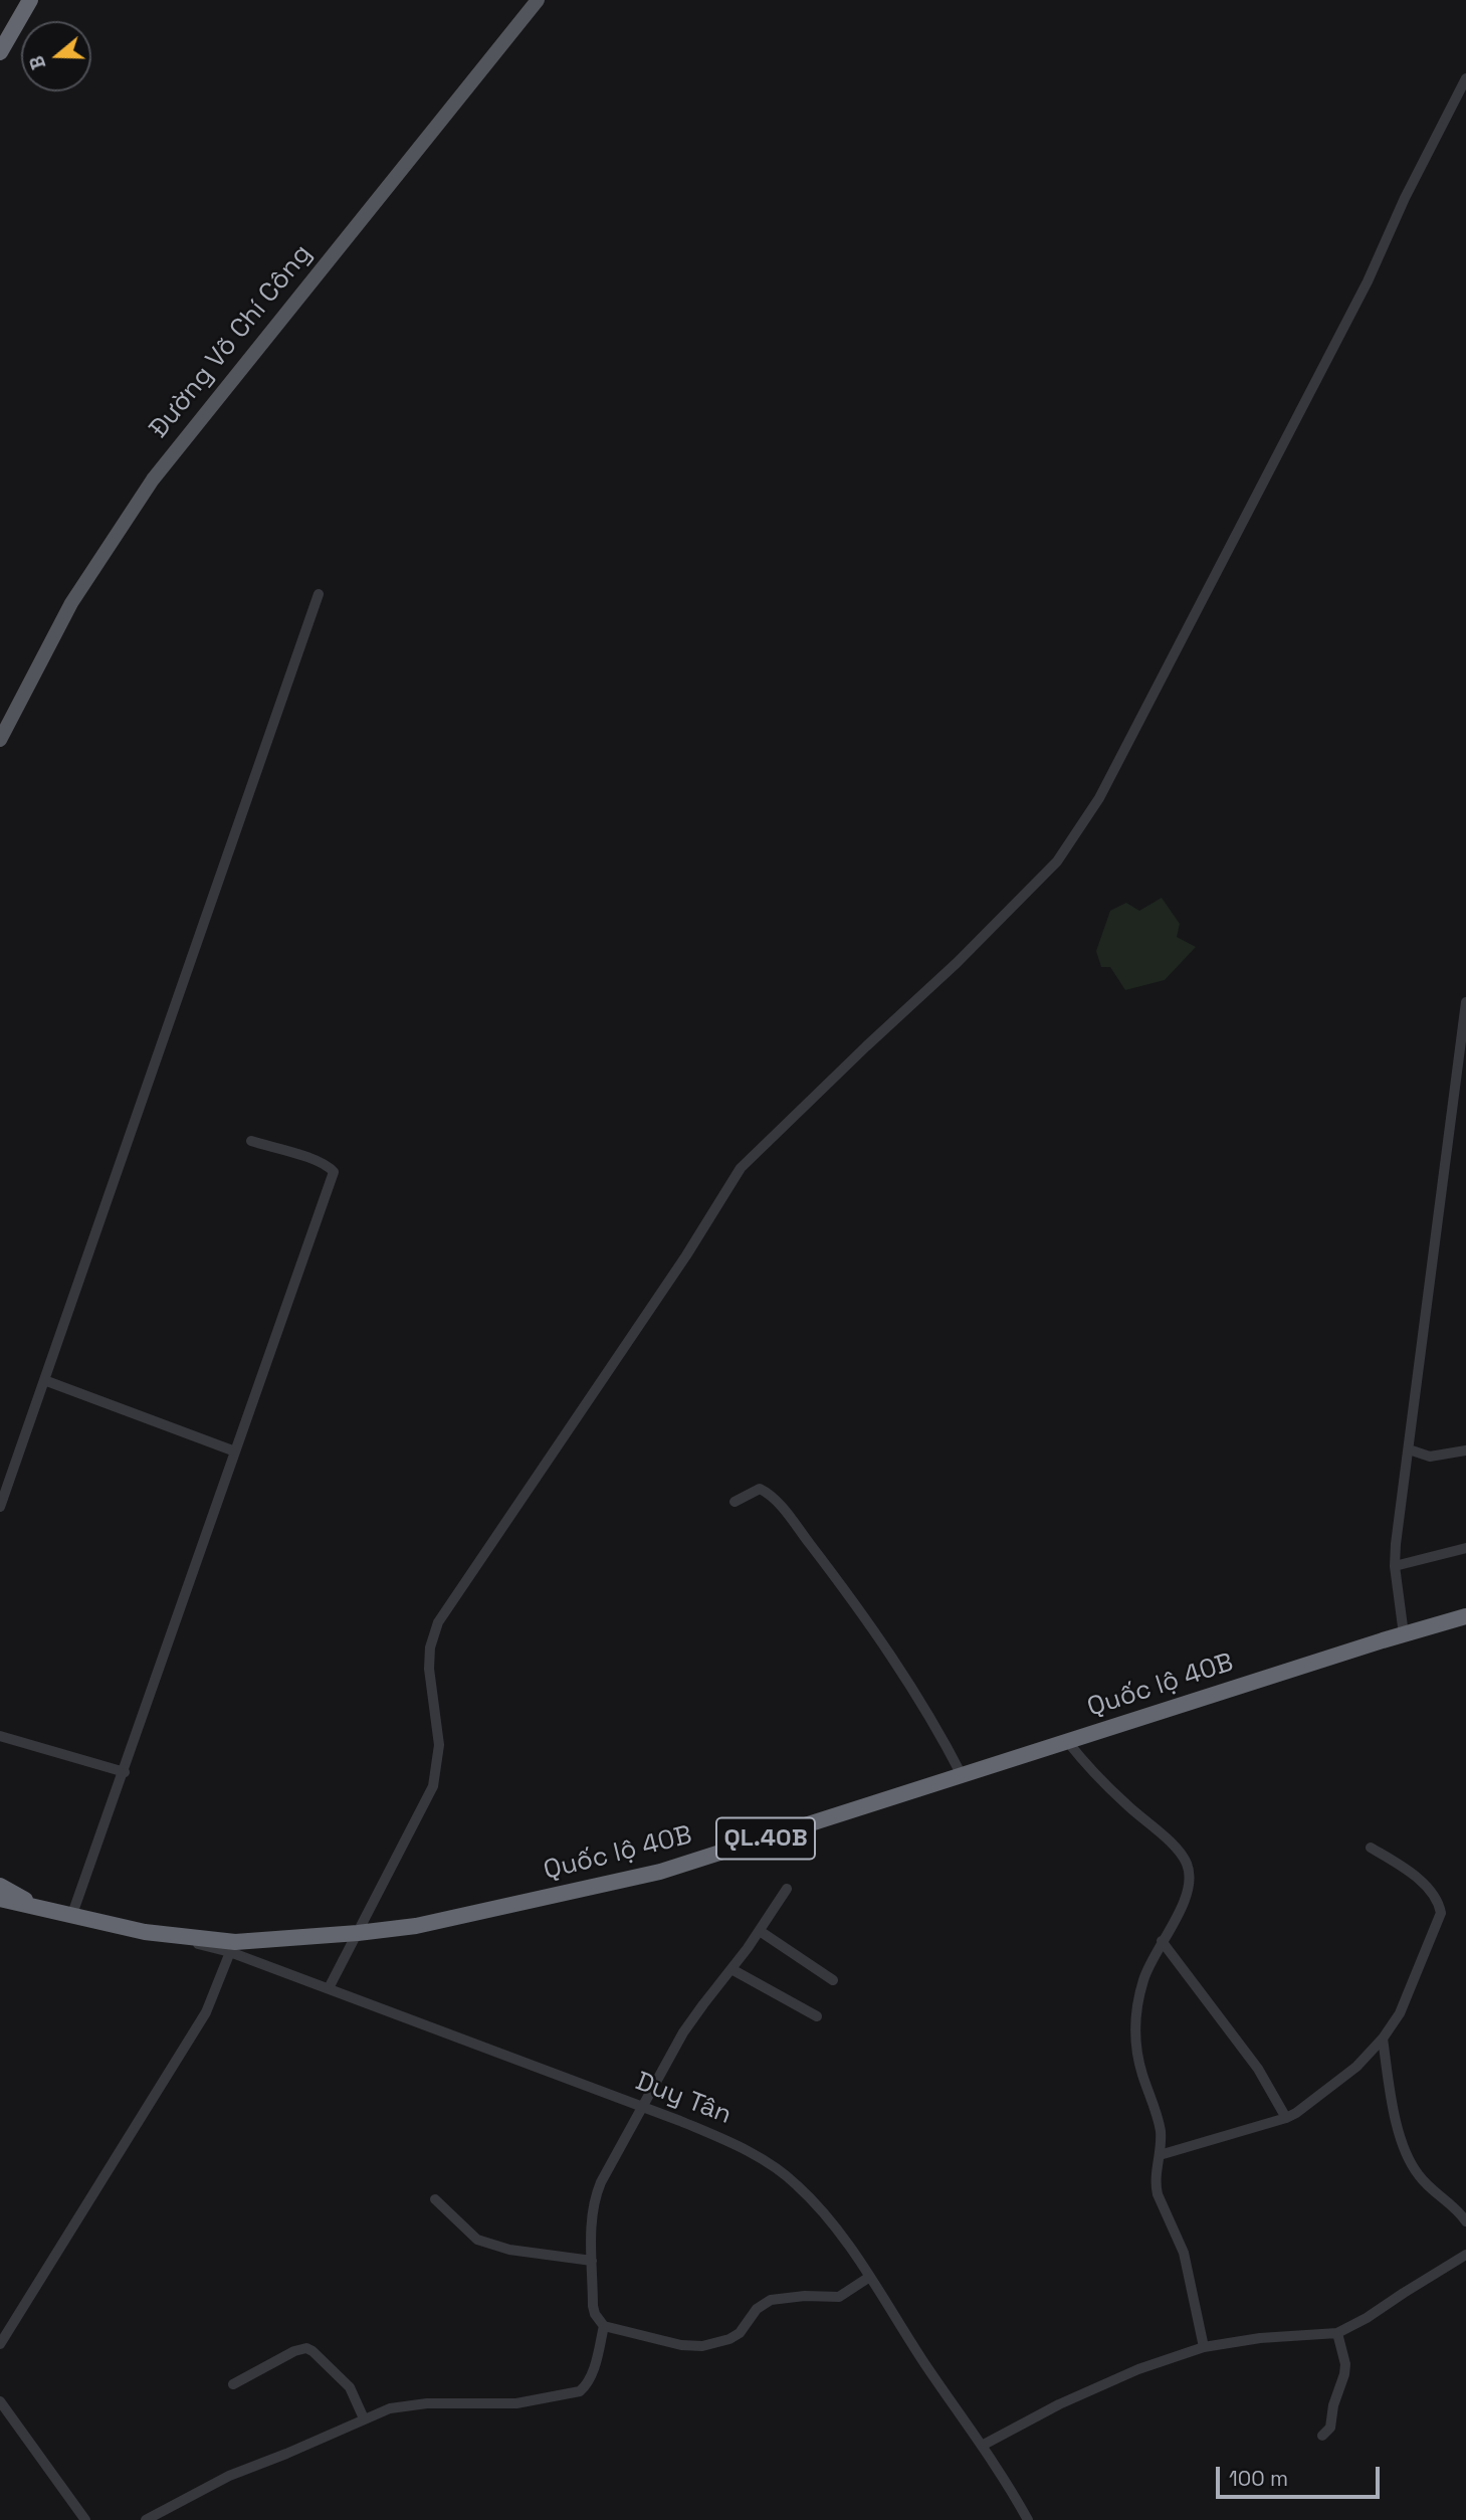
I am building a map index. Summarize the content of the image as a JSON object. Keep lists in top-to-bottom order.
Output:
{
  "streets": {
    "highway": ["Quốc lộ 40B", "QL.40B"],
    "main road": ["Đường Võ Chí Công"],
    "street": ["Duy Tân"]
  },
  "crossings": [
    ["Quốc lộ 40B", "Duy Tân"]
  ],
  "scale_bar": "100 m",
  "north": "left"
}
